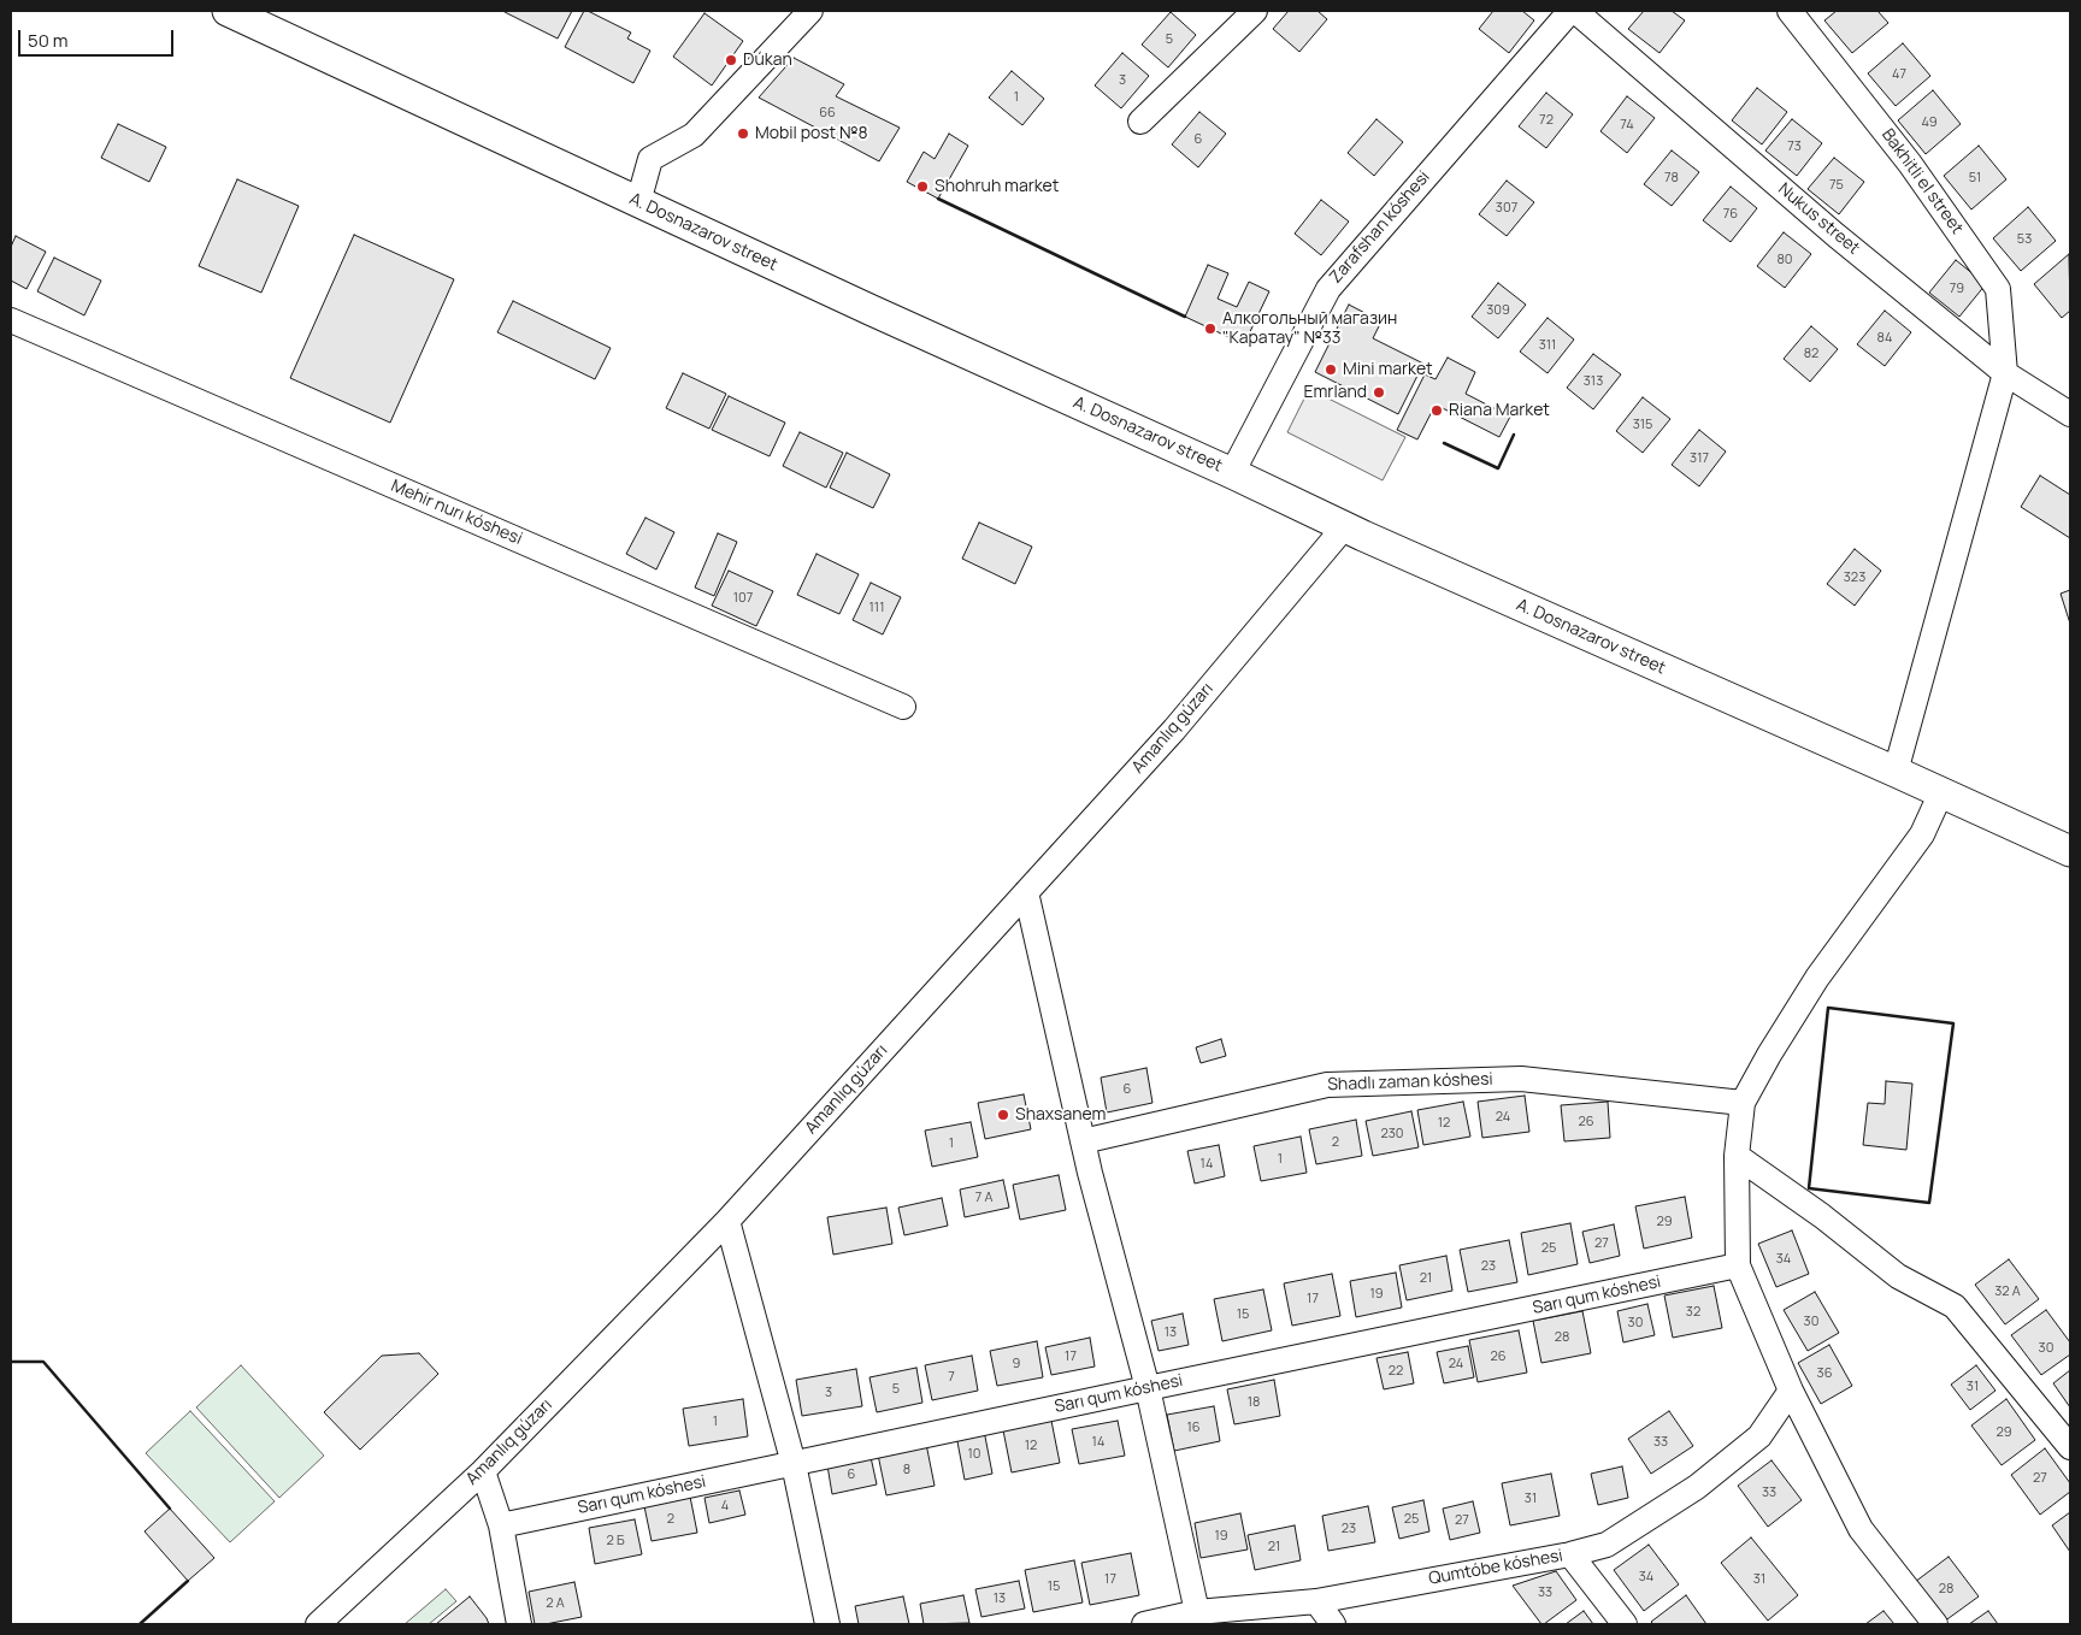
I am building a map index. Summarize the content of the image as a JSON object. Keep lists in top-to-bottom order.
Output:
{
  "streets": {
    "main road": ["A. Dosnazarov street"],
    "street": [
      "Bakhitli el street",
      "Nukus street",
      "Zarafshan kóshesi",
      "Mehir nurı kóshesi",
      "Amanlıq gúzarı",
      "Shadlı zaman kóshesi",
      "Sarı qum kóshesi",
      "Qumtóbe kóshesi"
    ]
  },
  "crossings": [
    ["Bakhitli el street", "Nukus street"],
    ["Zarafshan kóshesi", "A. Dosnazarov street"],
    ["A. Dosnazarov street", "Amanlıq gúzarı"]
  ],
  "places": [
    "Dúkan",
    "Mobil post №8",
    "Shohruh market",
    "Алкогольный магазин \"Каратау\" №33",
    "Mini market",
    "Emrland",
    "Riana Market",
    "Shaxsanem"
  ],
  "house_numbers": [
    "5",
    "47",
    "3",
    "1",
    "66",
    "72",
    "49",
    "74",
    "6",
    "73",
    "78",
    "51",
    "75",
    "307",
    "76",
    "53",
    "80",
    "79",
    "309",
    "84",
    "311",
    "82",
    "313",
    "315",
    "317",
    "323",
    "107",
    "111",
    "6",
    "24",
    "26",
    "12",
    "230",
    "2",
    "1",
    "1",
    "14",
    "7 А",
    "29",
    "27",
    "25",
    "34",
    "23",
    "21",
    "32 А",
    "19",
    "17",
    "32",
    "15",
    "30",
    "30",
    "13",
    "28",
    "30",
    "17",
    "26",
    "9",
    "24",
    "22",
    "36",
    "7",
    "31",
    "5",
    "3",
    "18",
    "1",
    "16",
    "29",
    "14",
    "33",
    "12",
    "10",
    "8",
    "6",
    "27",
    "33",
    "31",
    "4",
    "2",
    "25",
    "27",
    "23",
    "19",
    "2 Б",
    "21",
    "34",
    "17",
    "31",
    "15",
    "28",
    "33",
    "13",
    "2 А"
  ],
  "scale_bar": "50 m"
}
